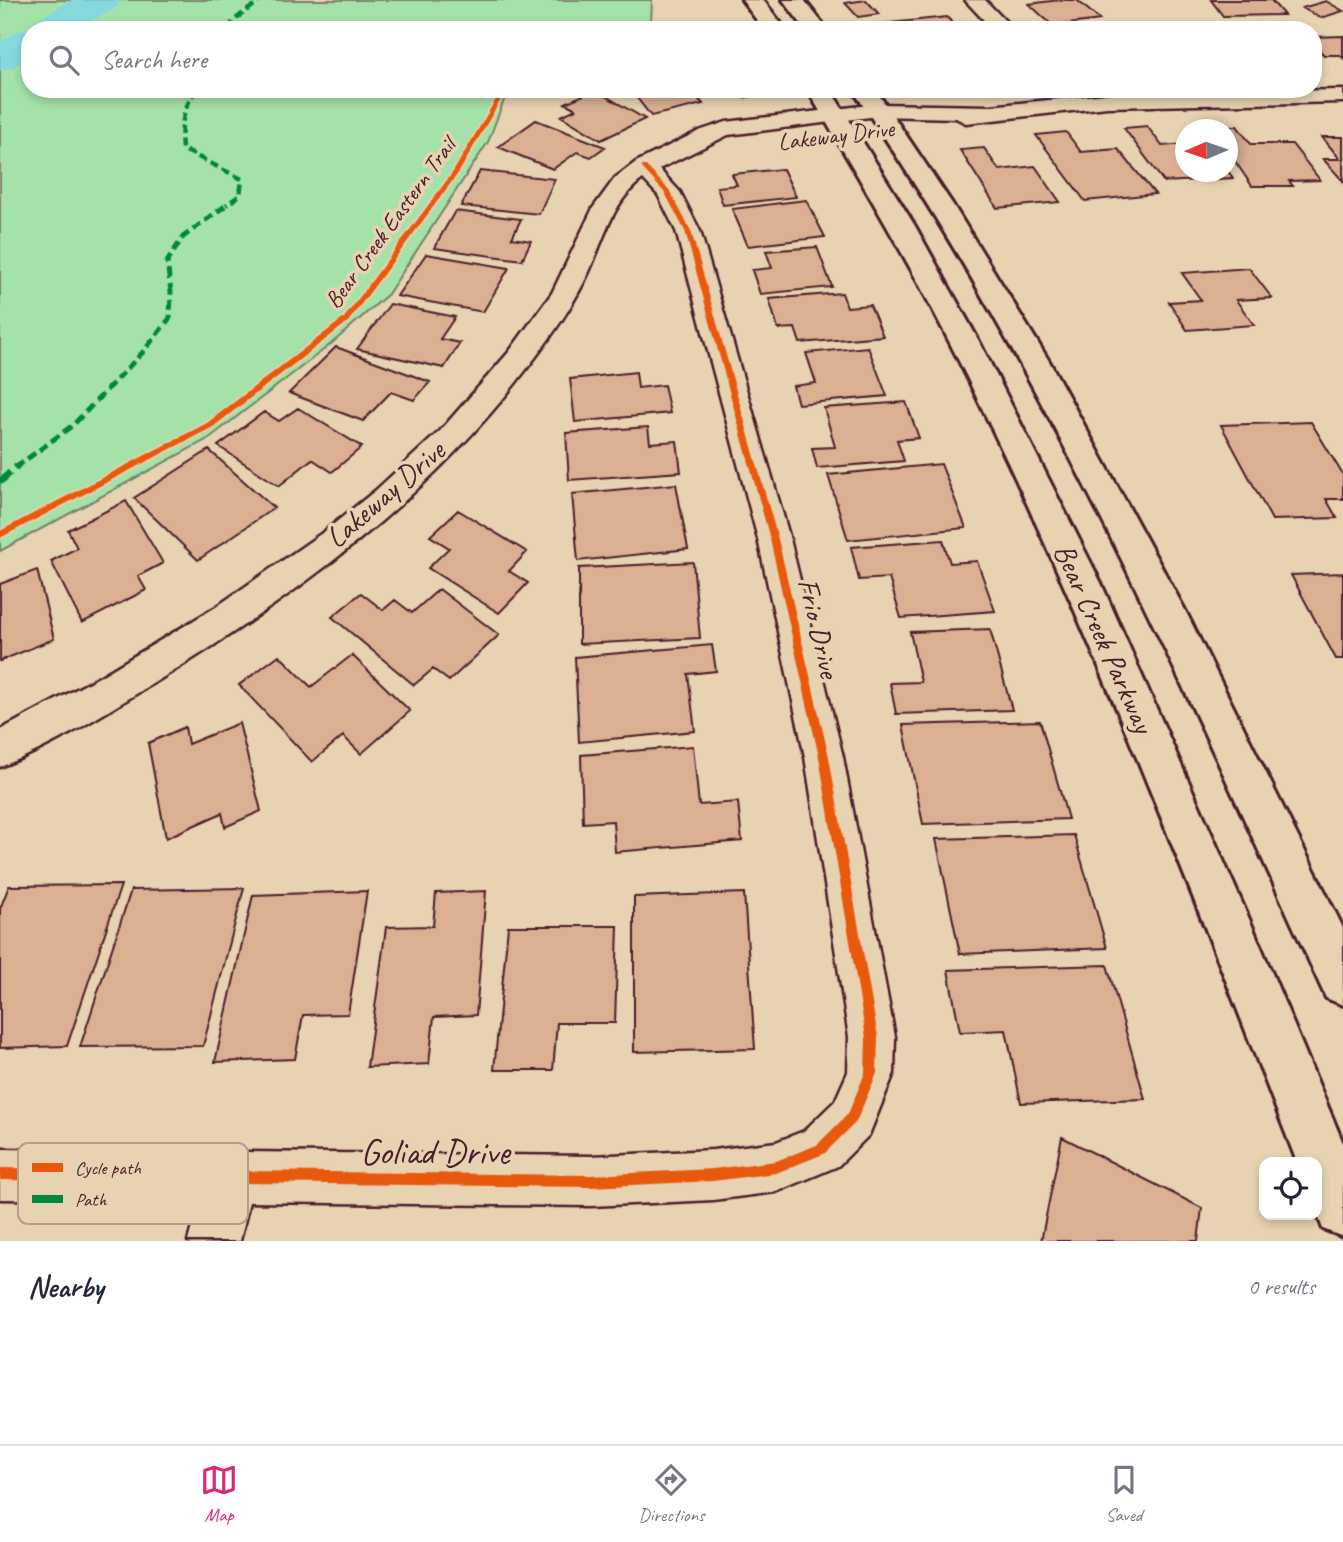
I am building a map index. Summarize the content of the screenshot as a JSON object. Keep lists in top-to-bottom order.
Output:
{
  "streets": {
    "main road": ["Bear Creek Parkway"],
    "street": ["Lakeway Drive", "Frio Drive", "Goliad Drive"],
    "cycle path": ["Bear Creek Eastern Trail"]
  },
  "crossings": [
    ["Lakeway Drive", "Frio Drive"],
    ["Lakeway Drive", "Bear Creek Parkway"],
    ["Frio Drive", "Goliad Drive"]
  ],
  "legend": ["Cycle path", "Path"],
  "north": "left",
  "page": {
    "search": "Search here",
    "heading": ["Nearby", "0 results"],
    "nav": ["Map", "Directions", "Saved"]
  }
}
